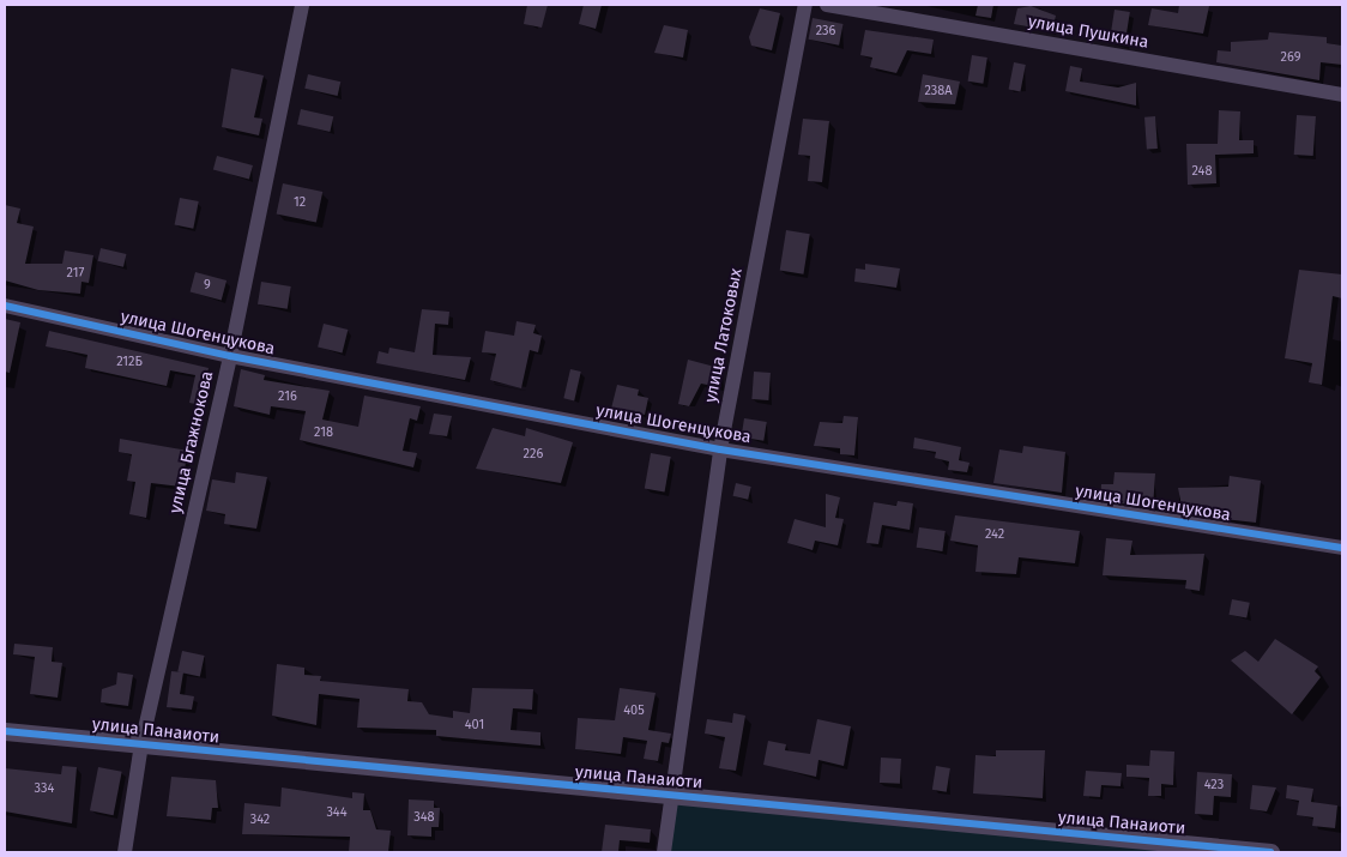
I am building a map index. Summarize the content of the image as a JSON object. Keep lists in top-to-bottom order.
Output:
{
  "streets": {
    "street": [
      "улица Пушкина",
      "улица Шогенцукова",
      "улица Латоковых",
      "улица Бгажнокова",
      "улица Панаиоти"
    ]
  },
  "crossings": [
    ["улица Шогенцукова", "улица Латоковых"],
    ["улица Шогенцукова", "улица Бгажнокова"],
    ["улица Латоковых", "улица Панаиоти"],
    ["улица Бгажнокова", "улица Панаиоти"]
  ],
  "house_numbers": [
    "236",
    "269",
    "238А",
    "248",
    "12",
    "217",
    "9",
    "212Б",
    "216",
    "218",
    "226",
    "242",
    "405",
    "401",
    "423",
    "334",
    "344",
    "348",
    "342"
  ]
}
